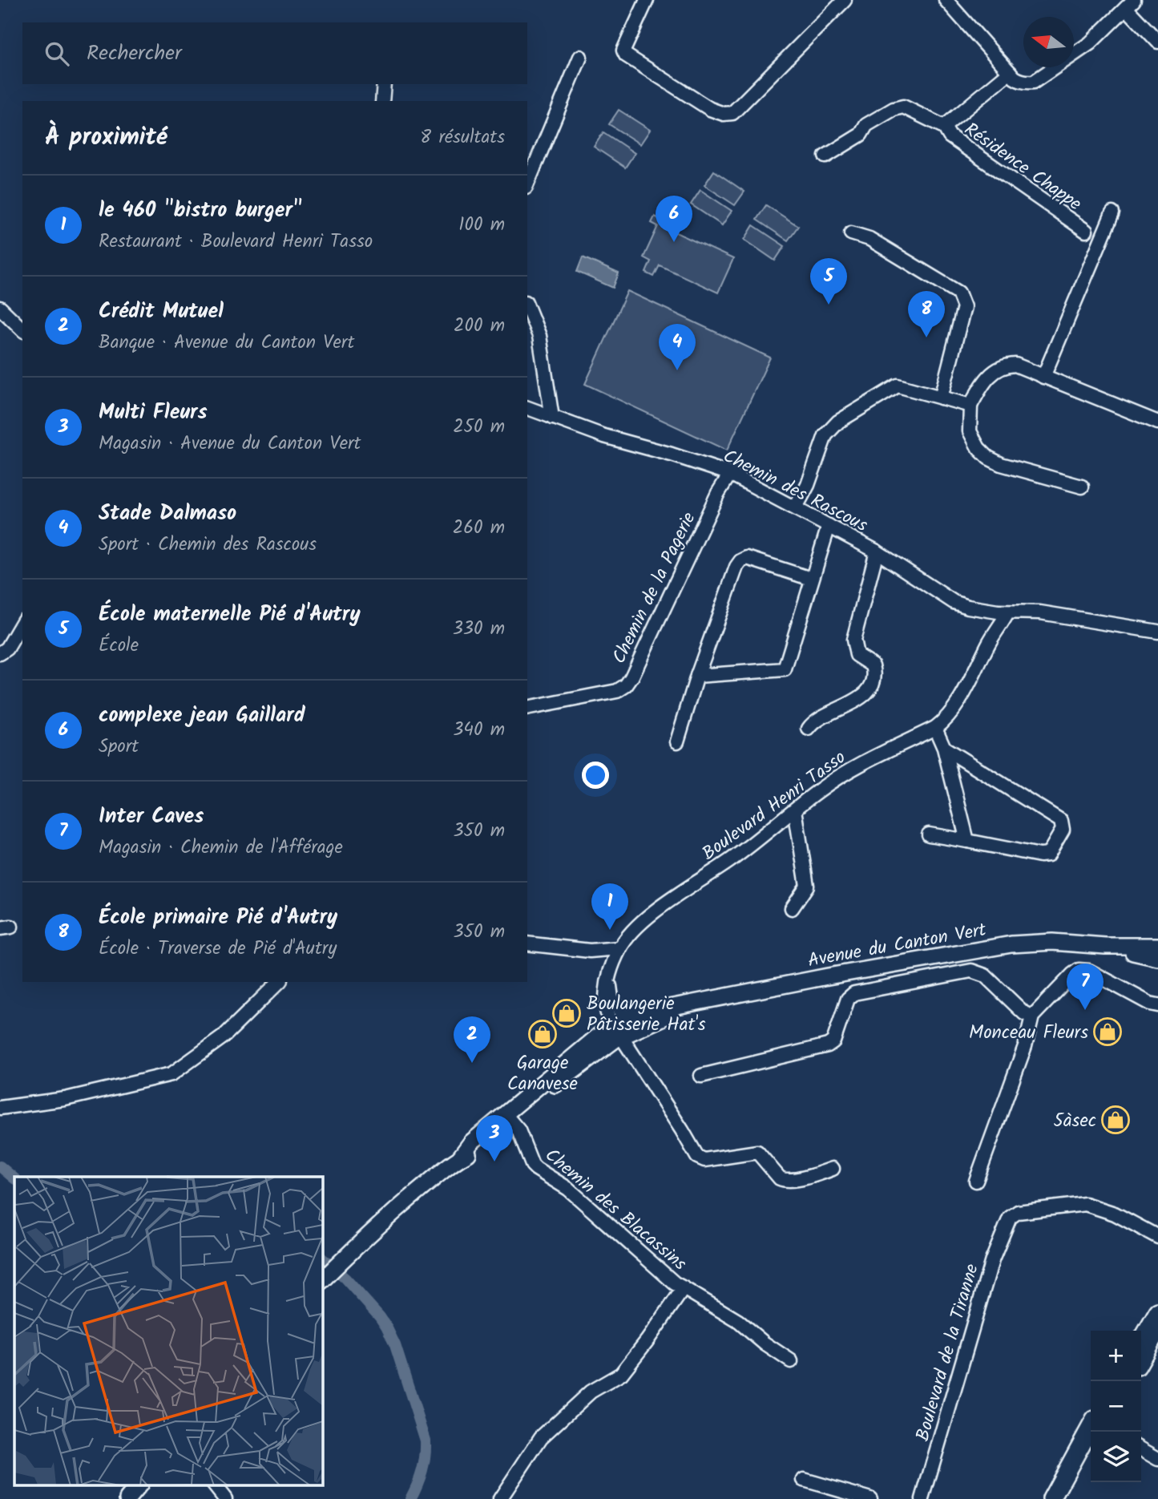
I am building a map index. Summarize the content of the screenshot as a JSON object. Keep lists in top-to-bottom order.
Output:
{
  "streets": {
    "street": [
      "Résidence Chappe",
      "Chemin des Rascous",
      "Chemin de la Pagerie",
      "Boulevard Henri Tasso",
      "Avenue du Canton Vert",
      "Chemin des Blacassins",
      "Boulevard de la Tiranne"
    ]
  },
  "crossings": [
    ["Chemin des Rascous", "Chemin de la Pagerie"],
    ["Chemin des Rascous", "Boulevard Henri Tasso"],
    ["Boulevard Henri Tasso", "Avenue du Canton Vert"],
    ["Avenue du Canton Vert", "Chemin des Blacassins"]
  ],
  "places": {
    "shop": [
      "Boulangerie Pâtisserie Hat's",
      "Monceau Fleurs",
      "Garage Canavese",
      "5àsec"
    ]
  },
  "north": "left",
  "page": {
    "search": "Rechercher",
    "heading": ["À proximité", "8 résultats"],
    "list": [
      {
        "mark": "1",
        "name": "le 460 \"bistro burger\"",
        "note": "Restaurant · Boulevard Henri Tasso",
        "value": "100 m"
      },
      {
        "mark": "2",
        "name": "Crédit Mutuel",
        "note": "Banque · Avenue du Canton Vert",
        "value": "200 m"
      },
      {
        "mark": "3",
        "name": "Multi Fleurs",
        "note": "Magasin · Avenue du Canton Vert",
        "value": "250 m"
      },
      {
        "mark": "4",
        "name": "Stade Dalmaso",
        "note": "Sport · Chemin des Rascous",
        "value": "260 m"
      },
      {
        "mark": "5",
        "name": "École maternelle Pié d'Autry",
        "note": "École",
        "value": "330 m"
      },
      {
        "mark": "6",
        "name": "complexe jean Gaillard",
        "note": "Sport",
        "value": "340 m"
      },
      {
        "mark": "7",
        "name": "Inter Caves",
        "note": "Magasin · Chemin de l'Afférage",
        "value": "350 m"
      },
      {
        "mark": "8",
        "name": "École primaire Pié d'Autry",
        "note": "École · Traverse de Pié d'Autry",
        "value": "350 m"
      }
    ],
    "pins": [
      "6",
      "5",
      "8",
      "4",
      "1",
      "7",
      "2",
      "3"
    ],
    "map_buttons": ["+", "−"]
  }
}
